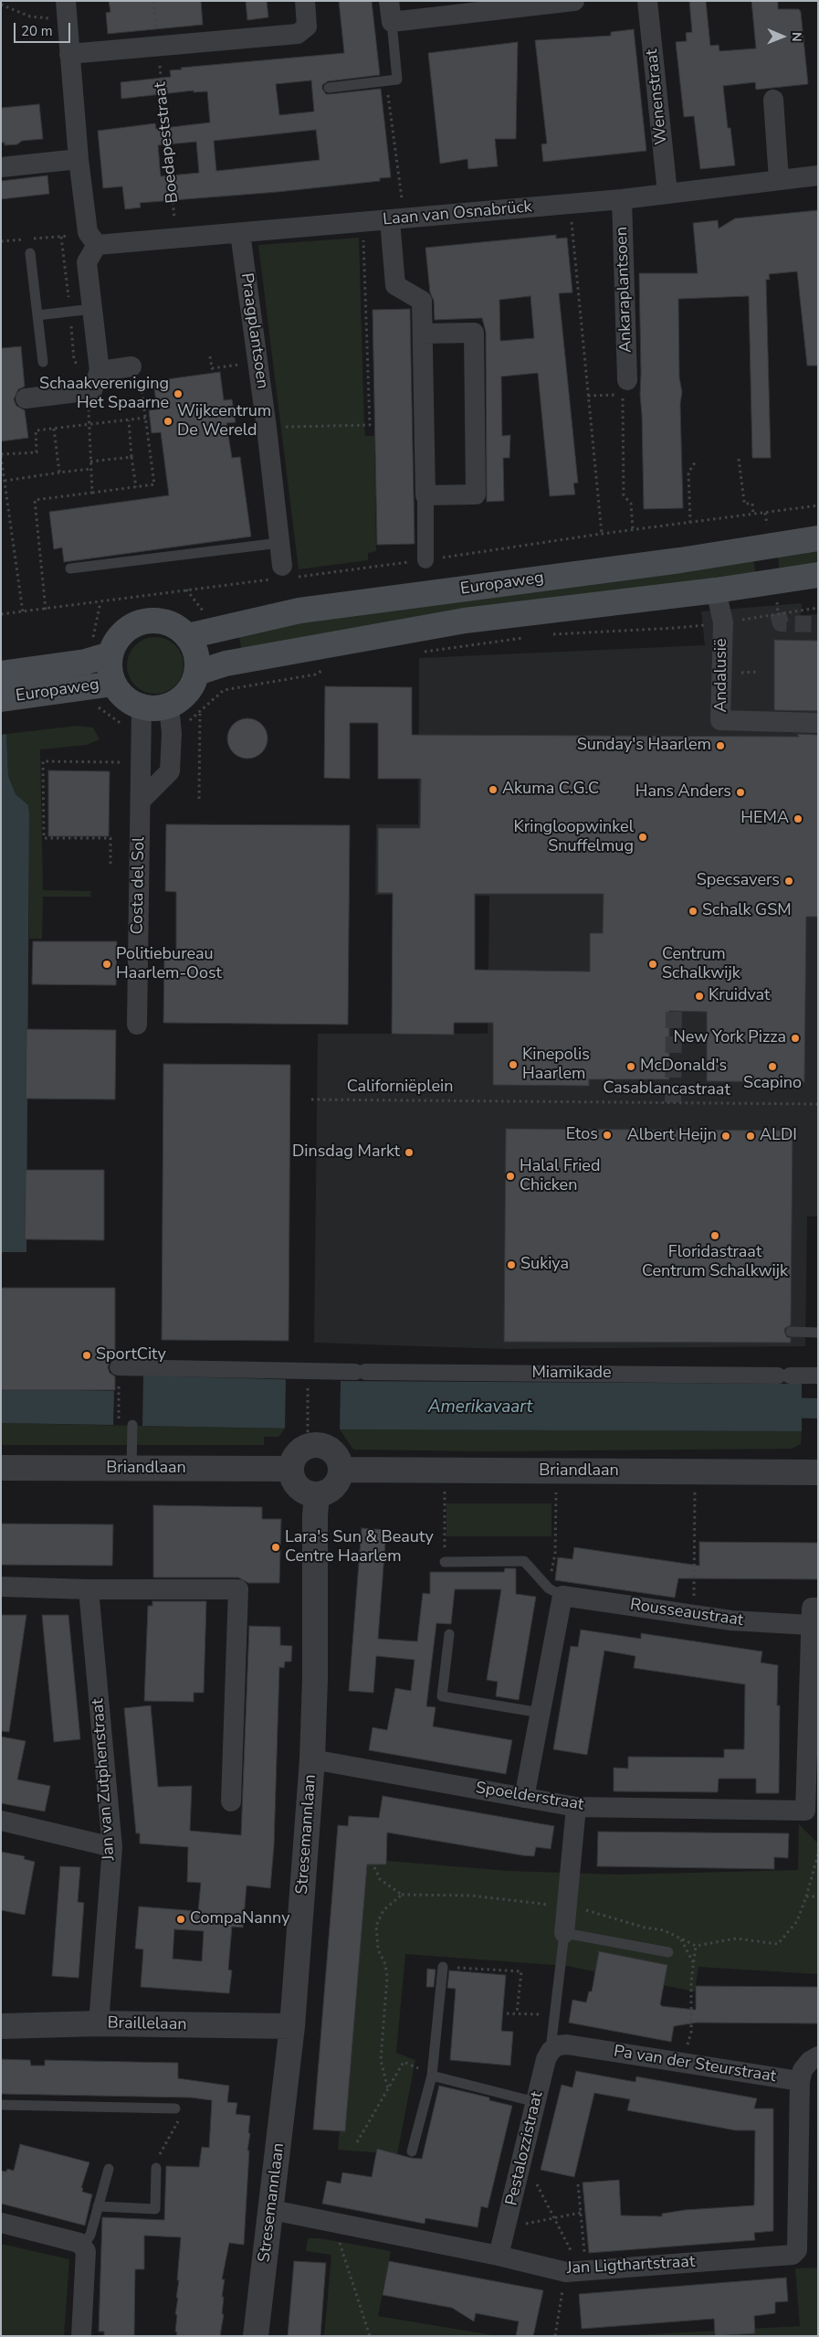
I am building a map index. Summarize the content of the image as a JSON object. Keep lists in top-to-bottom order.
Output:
{
  "streets": {
    "main road": ["Europaweg"],
    "street": [
      "Wenenstraat",
      "Laan van Osnabrück",
      "Ankaraplantsoen",
      "Praagplantsoen",
      "Andalusië",
      "Costa del Sol",
      "Miamikade",
      "Briandlaan",
      "Rousseaustraat",
      "Jan van Zutphenstraat",
      "Spoelderstraat",
      "Stresemannlaan",
      "Braillelaan",
      "Pa van der Steurstraat",
      "Pestalozzistraat",
      "Jan Ligthartstraat"
    ],
    "path": ["Boedapeststraat", "Californiëplein", "Casablancastraat"]
  },
  "crossings": [
    ["Wenenstraat", "Laan van Osnabrück"],
    ["Boedapeststraat", "Laan van Osnabrück"],
    ["Laan van Osnabrück", "Ankaraplantsoen"],
    ["Laan van Osnabrück", "Praagplantsoen"],
    ["Praagplantsoen", "Europaweg"],
    ["Europaweg", "Andalusië"],
    ["Europaweg", "Costa del Sol"],
    ["Californiëplein", "Casablancastraat"],
    ["Briandlaan", "Stresemannlaan"],
    ["Rousseaustraat", "Spoelderstraat"],
    ["Jan van Zutphenstraat", "Braillelaan"],
    ["Spoelderstraat", "Stresemannlaan"],
    ["Stresemannlaan", "Braillelaan"],
    ["Stresemannlaan", "Jan Ligthartstraat"],
    ["Pa van der Steurstraat", "Pestalozzistraat"],
    ["Pa van der Steurstraat", "Jan Ligthartstraat"],
    ["Pestalozzistraat", "Jan Ligthartstraat"]
  ],
  "water": ["Amerikavaart"],
  "places": [
    "Schaakvereniging Het Spaarne",
    "Wijkcentrum De Wereld",
    "Sunday's Haarlem",
    "Akuma C.G.C",
    "Hans Anders",
    "HEMA",
    "Kringloopwinkel Snuffelmug",
    "Specsavers",
    "Schalk GSM",
    "Politiebureau Haarlem-Oost",
    "Centrum Schalkwijk",
    "Kruidvat",
    "New York Pizza",
    "Kinepolis Haarlem",
    "McDonald's",
    "Scapino",
    "Etos",
    "Albert Heijn",
    "ALDI",
    "Dinsdag Markt",
    "Halal Fried Chicken",
    "Floridastraat Centrum Schalkwijk",
    "Sukiya",
    "SportCity",
    "Lara's Sun & Beauty Centre Haarlem",
    "CompaNanny"
  ],
  "scale_bar": "20 m",
  "north": "right"
}
